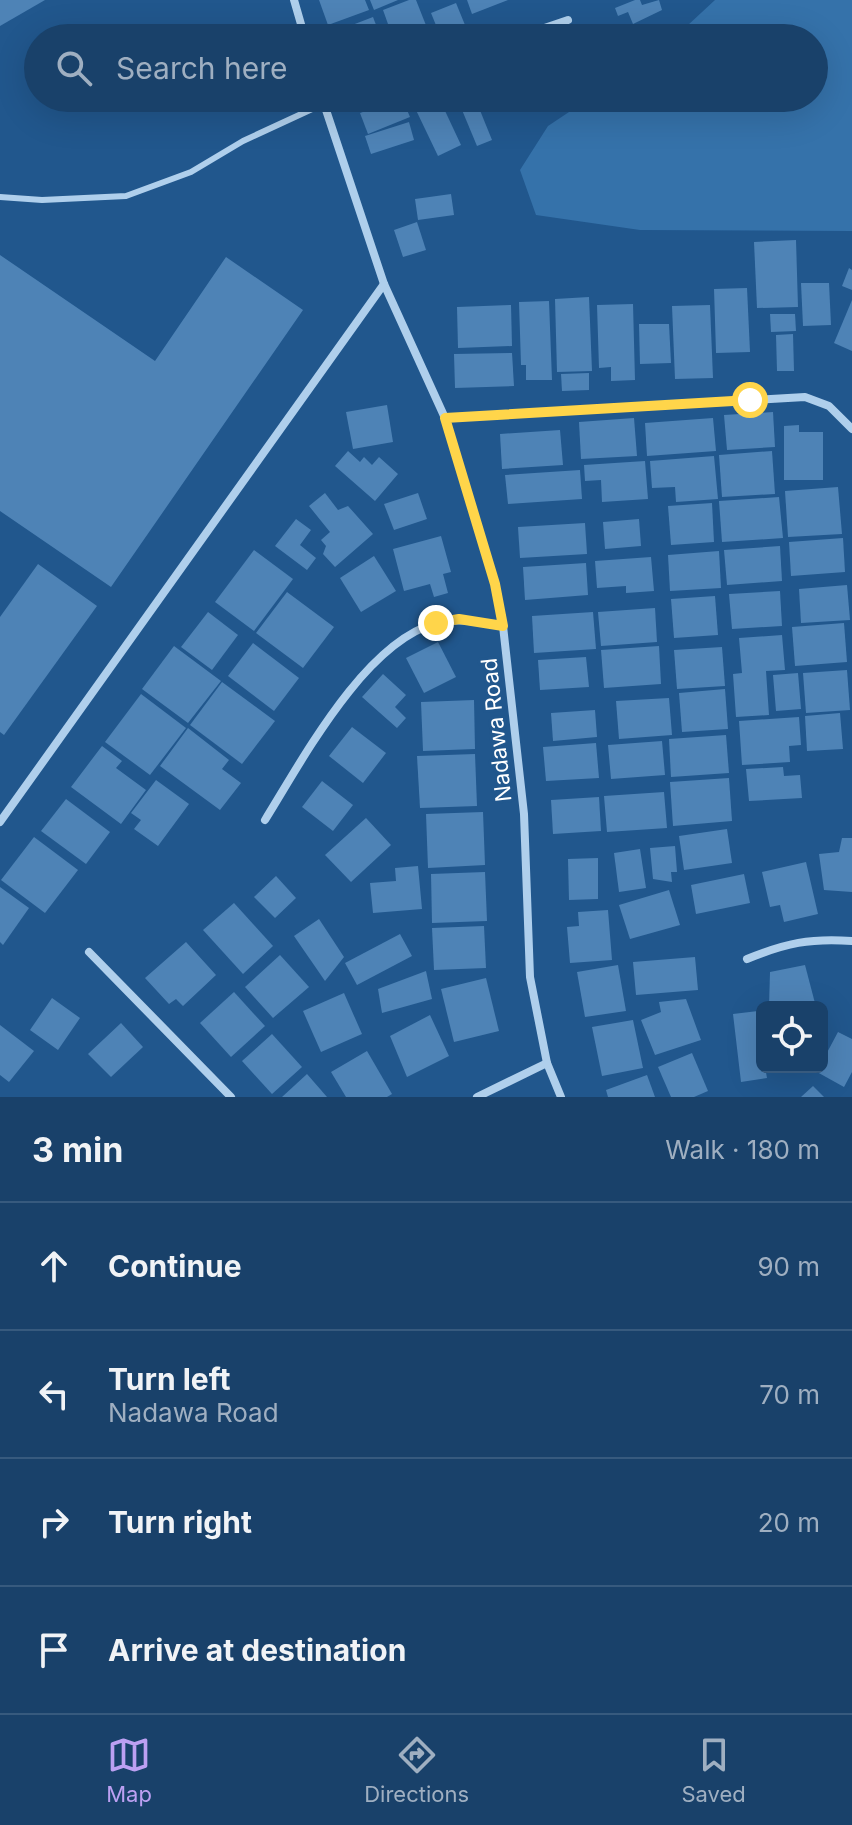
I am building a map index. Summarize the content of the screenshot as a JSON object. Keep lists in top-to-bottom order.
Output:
{
  "streets": {
    "street": ["Nadawa Road"]
  },
  "page": {
    "search": "Search here",
    "heading": ["3 min", "Walk · 180 m"],
    "list": [
      ["Continue", "90 m"],
      ["Turn left", "Nadawa Road", "70 m"],
      ["Turn right", "20 m"],
      "Arrive at destination"
    ],
    "nav": ["Map", "Directions", "Saved"]
  }
}
